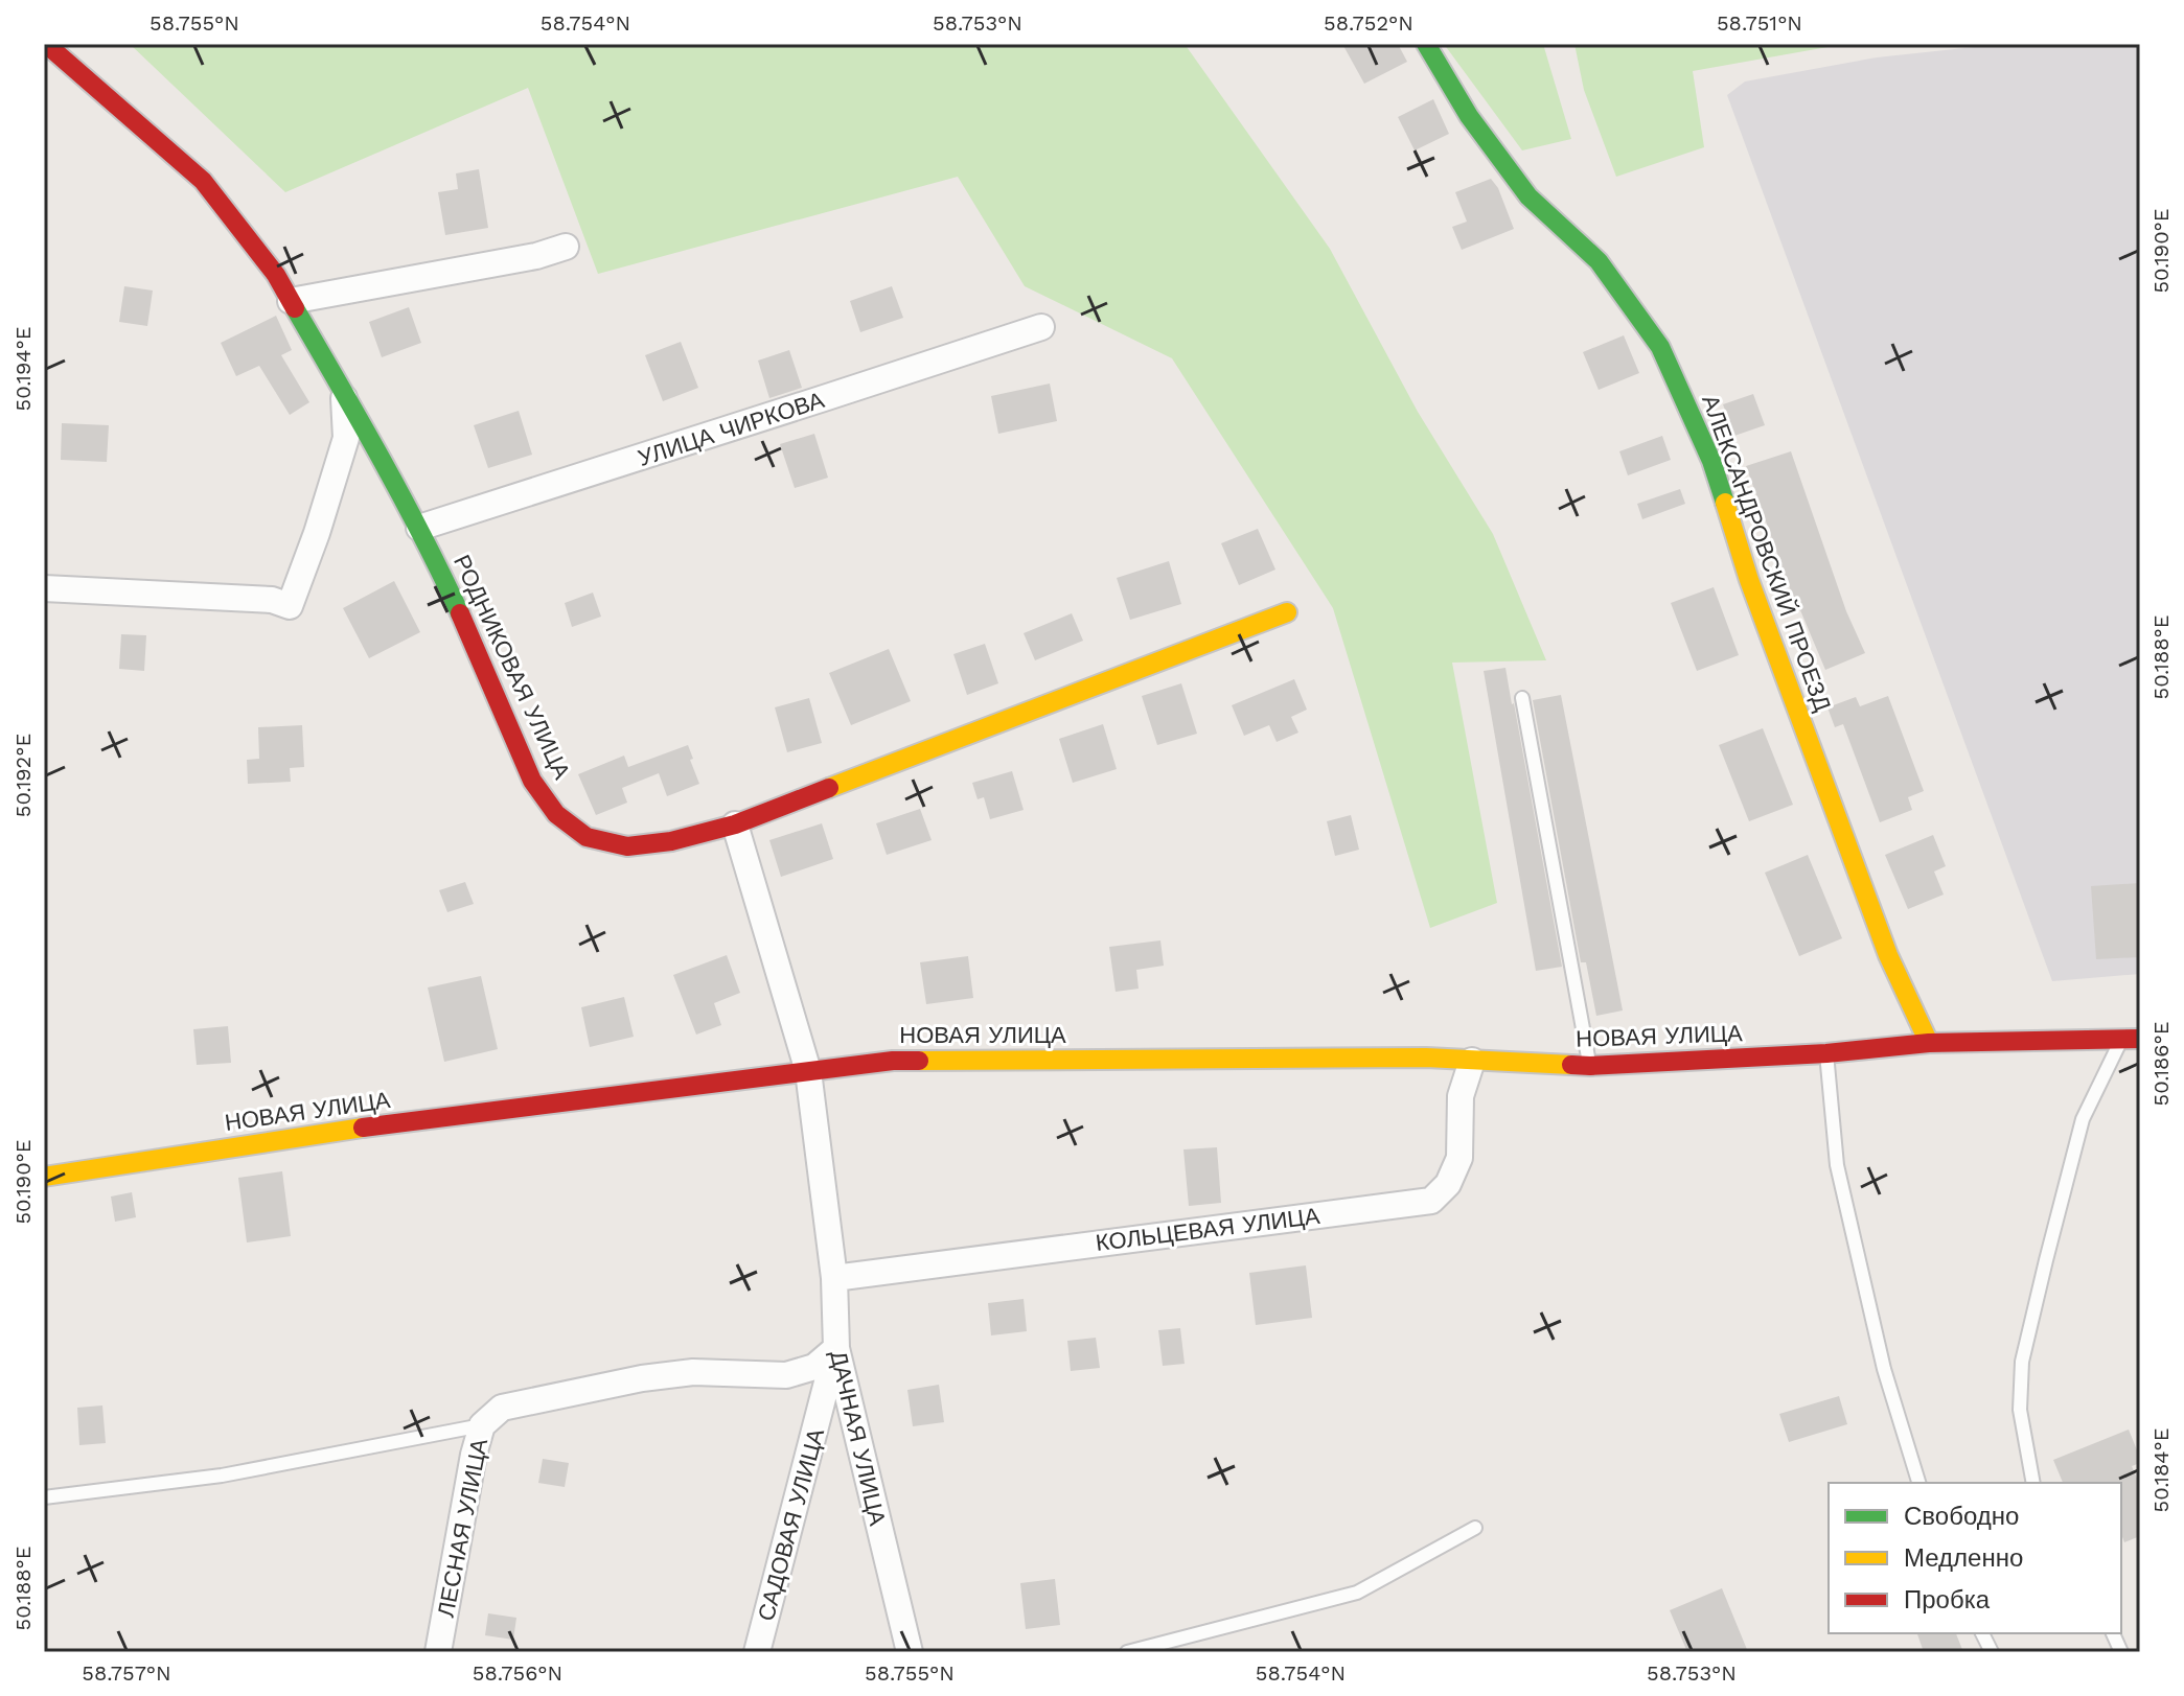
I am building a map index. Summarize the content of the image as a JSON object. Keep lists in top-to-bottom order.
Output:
{
  "streets": {
    "street": [
      "УЛИЦА ЧИРКОВА",
      "АЛЕКСАНДРОВСКИЙ ПРОЕЗД",
      "РОДНИКОВАЯ УЛИЦА",
      "НОВАЯ УЛИЦА",
      "КОЛЬЦЕВАЯ УЛИЦА",
      "ДАЧНАЯ УЛИЦА",
      "САДОВАЯ УЛИЦА",
      "ЛЕСНАЯ УЛИЦА"
    ]
  },
  "crossings": [
    ["УЛИЦА ЧИРКОВА", "РОДНИКОВАЯ УЛИЦА"],
    ["АЛЕКСАНДРОВСКИЙ ПРОЕЗД", "НОВАЯ УЛИЦА"],
    ["РОДНИКОВАЯ УЛИЦА", "ДАЧНАЯ УЛИЦА"],
    ["НОВАЯ УЛИЦА", "КОЛЬЦЕВАЯ УЛИЦА"],
    ["НОВАЯ УЛИЦА", "ДАЧНАЯ УЛИЦА"],
    ["КОЛЬЦЕВАЯ УЛИЦА", "ДАЧНАЯ УЛИЦА"],
    ["ДАЧНАЯ УЛИЦА", "САДОВАЯ УЛИЦА"],
    ["ДАЧНАЯ УЛИЦА", "ЛЕСНАЯ УЛИЦА"],
    ["САДОВАЯ УЛИЦА", "ЛЕСНАЯ УЛИЦА"]
  ],
  "legend": ["Свободно", "Медленно", "Пробка"],
  "coordinates": [
    "58.755°N",
    "58.754°N",
    "58.753°N",
    "58.752°N",
    "58.751°N",
    "50.190°E",
    "50.194°E",
    "50.188°E",
    "50.192°E",
    "50.186°E",
    "50.184°E",
    "58.757°N",
    "58.756°N"
  ]
}
